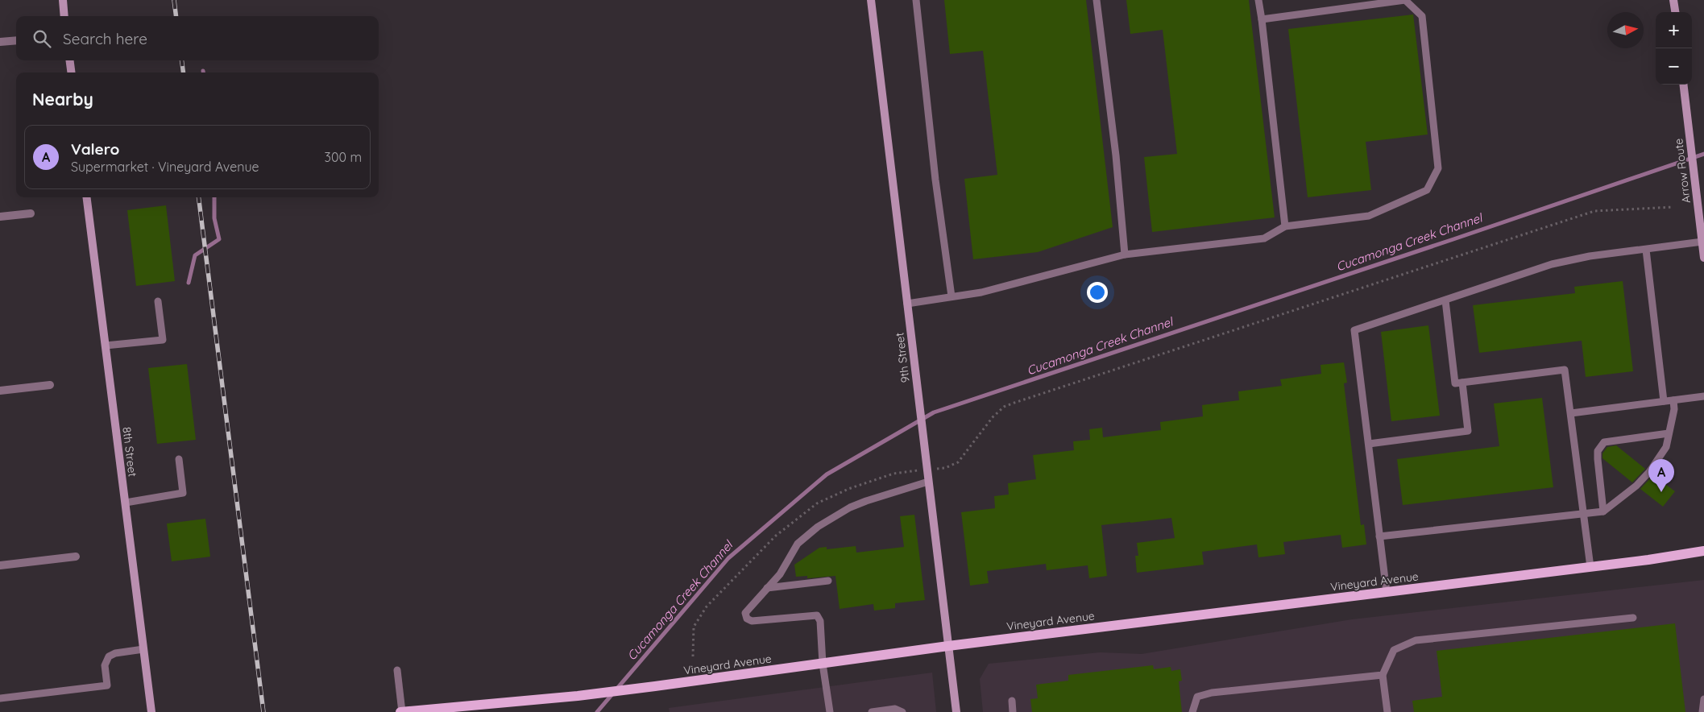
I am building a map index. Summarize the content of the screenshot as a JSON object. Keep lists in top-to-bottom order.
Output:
{
  "streets": {
    "main road": ["Vineyard Avenue"],
    "street": ["Arrow Route", "9th Street", "8th Street"]
  },
  "crossings": [
    ["9th Street", "Vineyard Avenue"]
  ],
  "water": ["Cucamonga Creek Channel"],
  "north": "right",
  "page": {
    "map_buttons": ["+", "−"],
    "search": "Search here",
    "heading": "Nearby",
    "list": [
      {
        "mark": "A",
        "name": "Valero",
        "note": "Supermarket · Vineyard Avenue",
        "value": "300 m"
      }
    ],
    "pins": "A"
  }
}
